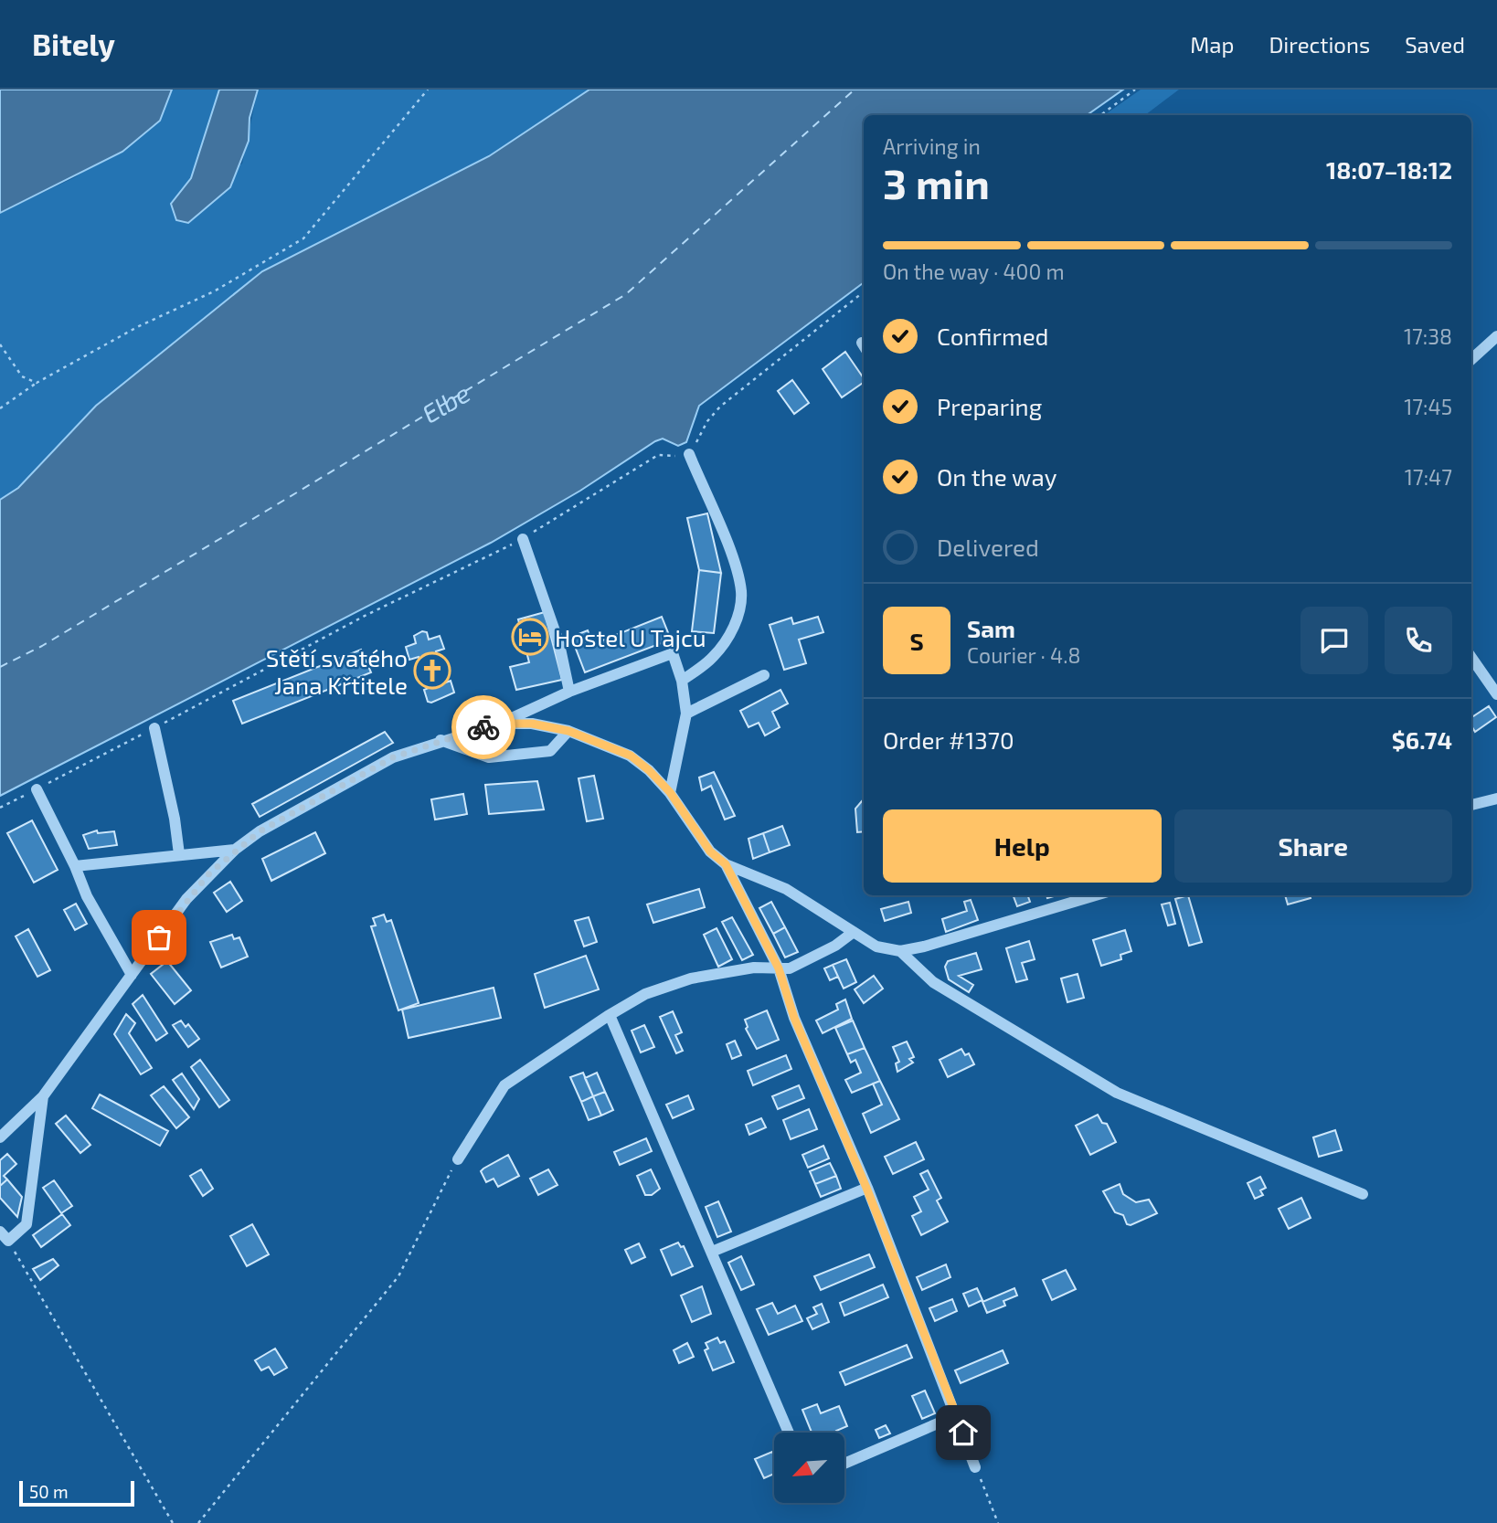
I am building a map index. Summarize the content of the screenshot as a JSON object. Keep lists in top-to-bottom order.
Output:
{
  "water": ["Elbe"],
  "places": {
    "hotel": ["Hostel U Tajcu"],
    "church": ["Stětí svatého Jana Křtitele"]
  },
  "scale_bar": "50 m",
  "north": "bottom left",
  "page": {
    "header": "Bitely",
    "nav": ["Map", "Directions", "Saved"],
    "heading": ["3 min", "Arriving in", "18:07–18:12"],
    "panel": [
      "Sam",
      "Courier · 4.8",
      "Order #1370",
      "$6.74"
    ],
    "bar": "On the way · 400 m",
    "list": [
      ["Confirmed", "17:38"],
      ["Preparing", "17:45"],
      ["On the way", "17:47"],
      "Delivered"
    ],
    "round": "S",
    "buttons": ["Help", "Share"],
    "scale": "50 m"
  }
}
